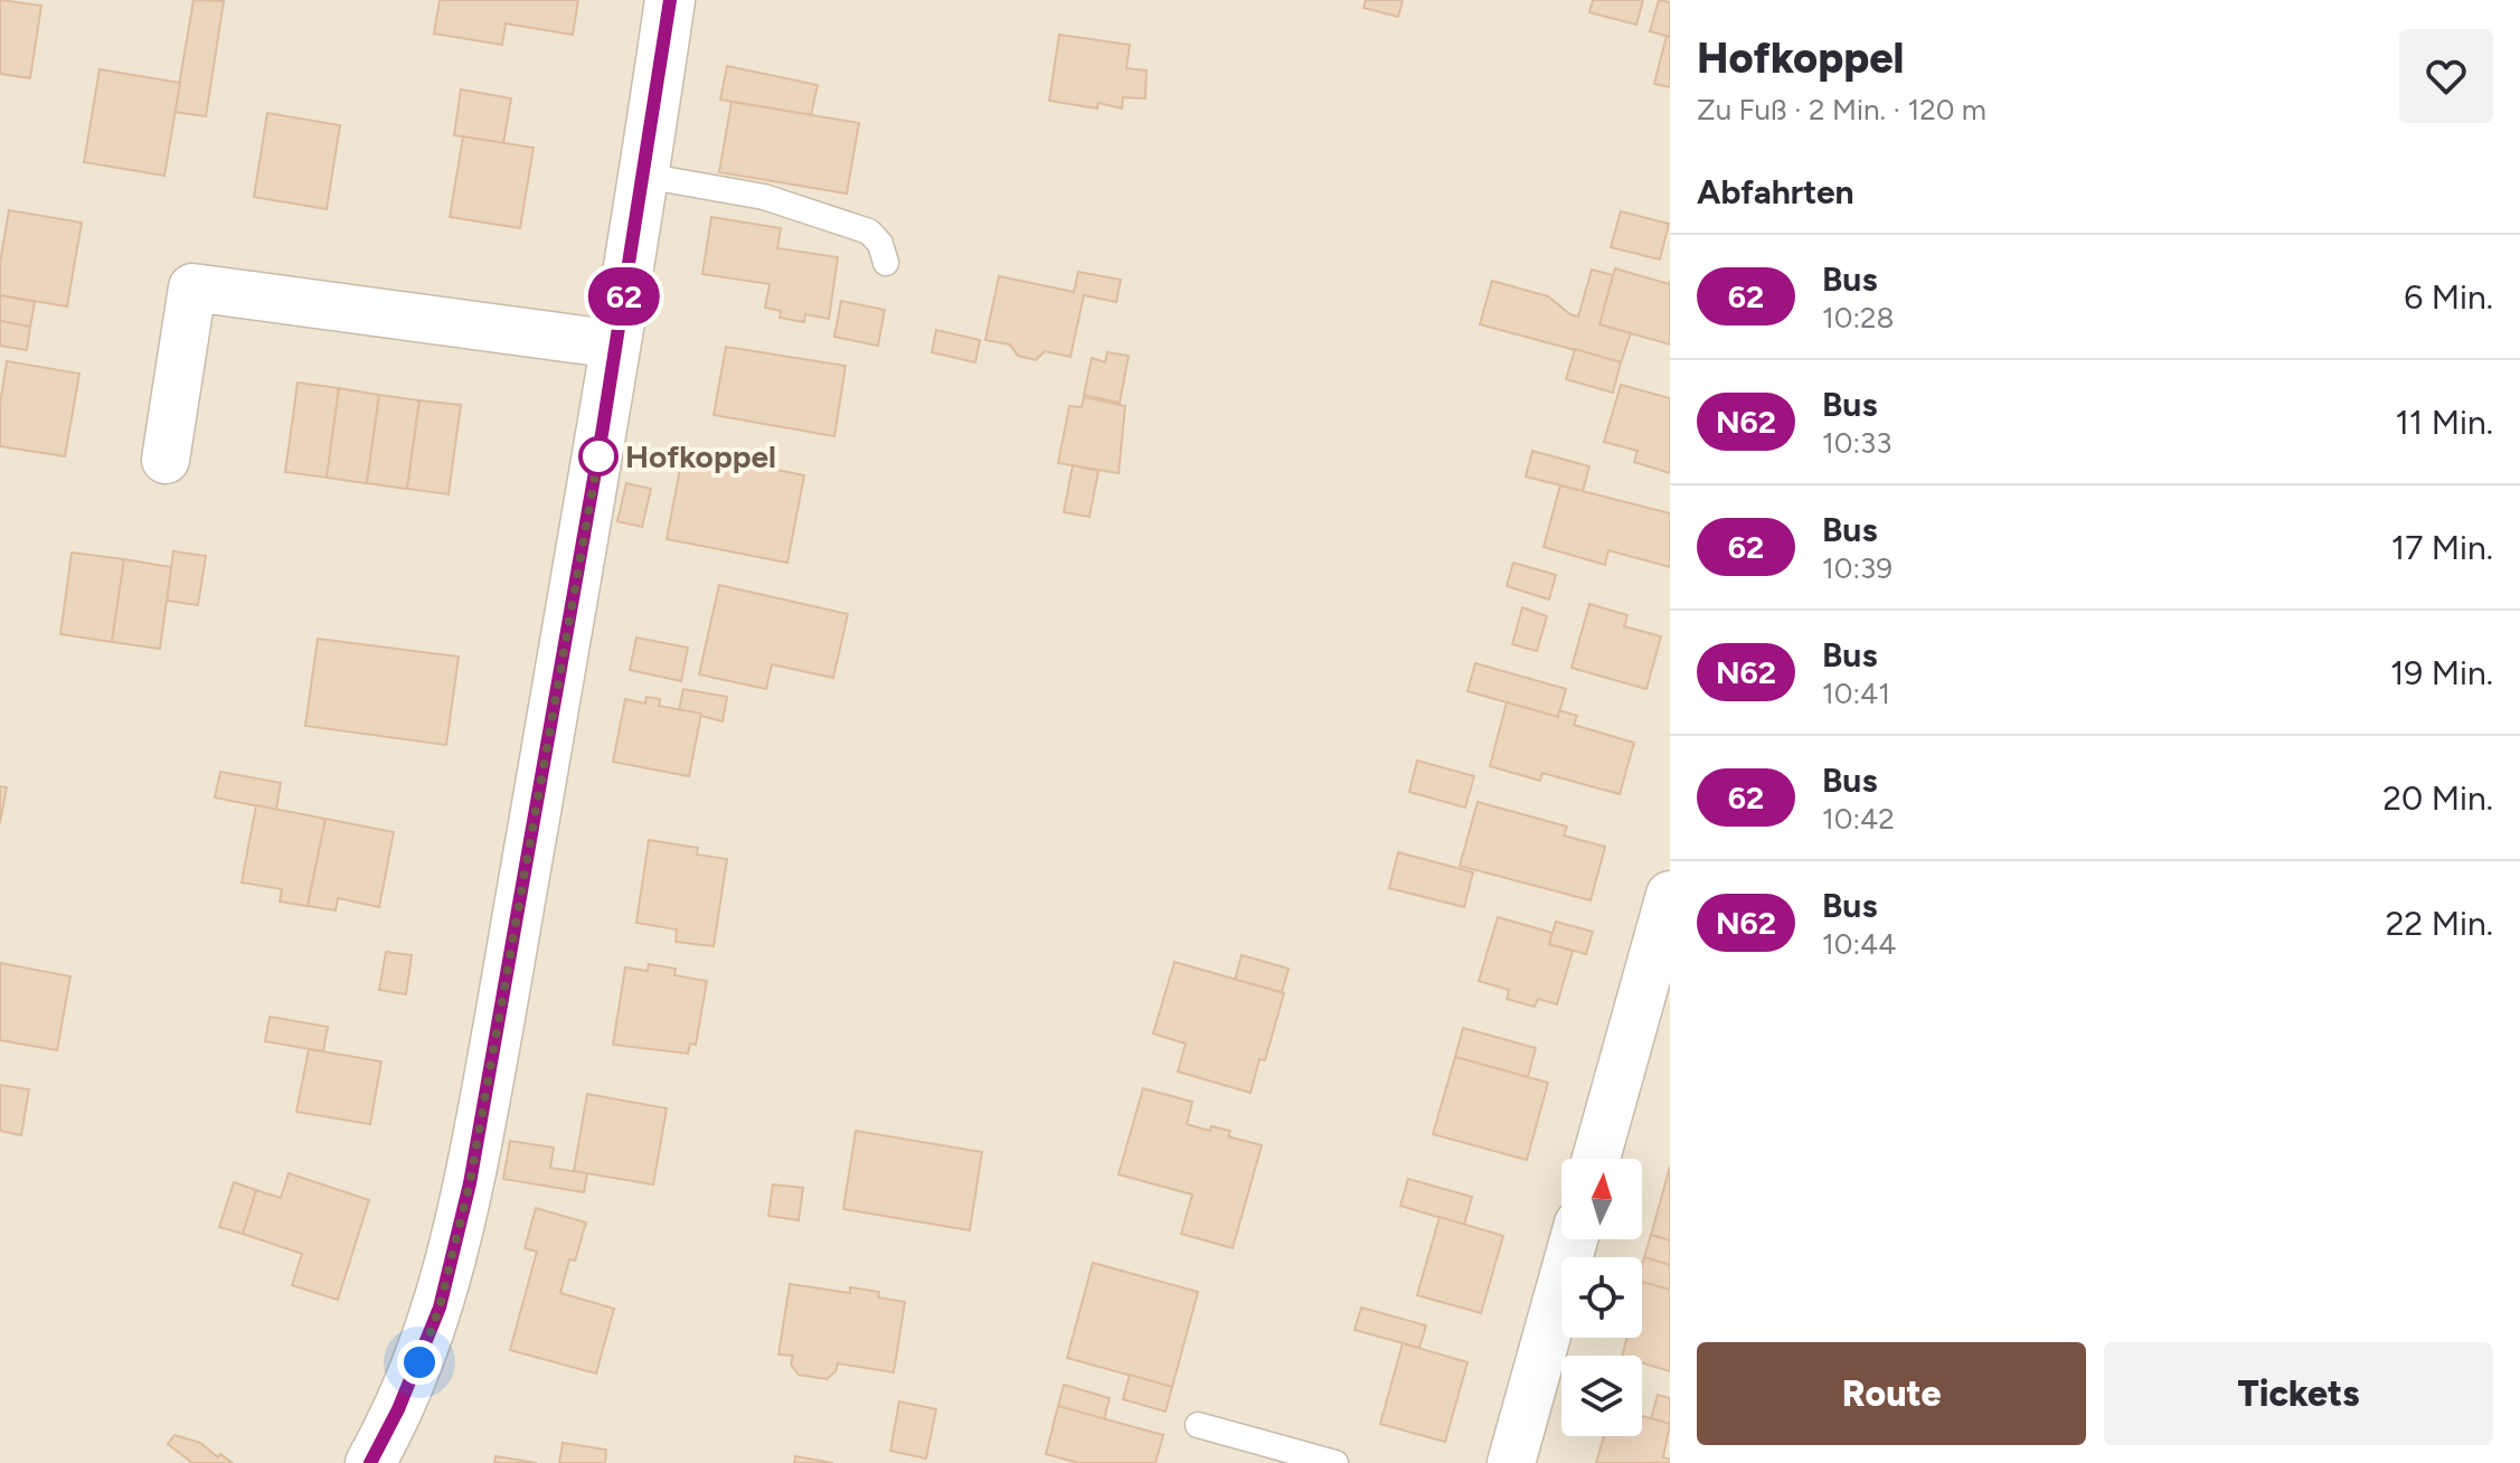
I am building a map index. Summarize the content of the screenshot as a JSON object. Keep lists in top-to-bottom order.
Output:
{
  "places": ["Hofkoppel"],
  "lines": ["bus line 62"],
  "north": "top",
  "page": {
    "on_map": "62",
    "heading": [
      ["Hofkoppel", "Zu Fuß · 2 Min. · 120 m"],
      "Abfahrten"
    ],
    "list": [
      {
        "mark": "62",
        "name": "Bus",
        "note": "10:28",
        "value": "6 Min."
      },
      {
        "mark": "N62",
        "name": "Bus",
        "note": "10:33",
        "value": "11 Min."
      },
      {
        "mark": "62",
        "name": "Bus",
        "note": "10:39",
        "value": "17 Min."
      },
      {
        "mark": "N62",
        "name": "Bus",
        "note": "10:41",
        "value": "19 Min."
      },
      {
        "mark": "62",
        "name": "Bus",
        "note": "10:42",
        "value": "20 Min."
      },
      {
        "mark": "N62",
        "name": "Bus",
        "note": "10:44",
        "value": "22 Min."
      }
    ],
    "buttons": ["Route", "Tickets"]
  }
}
